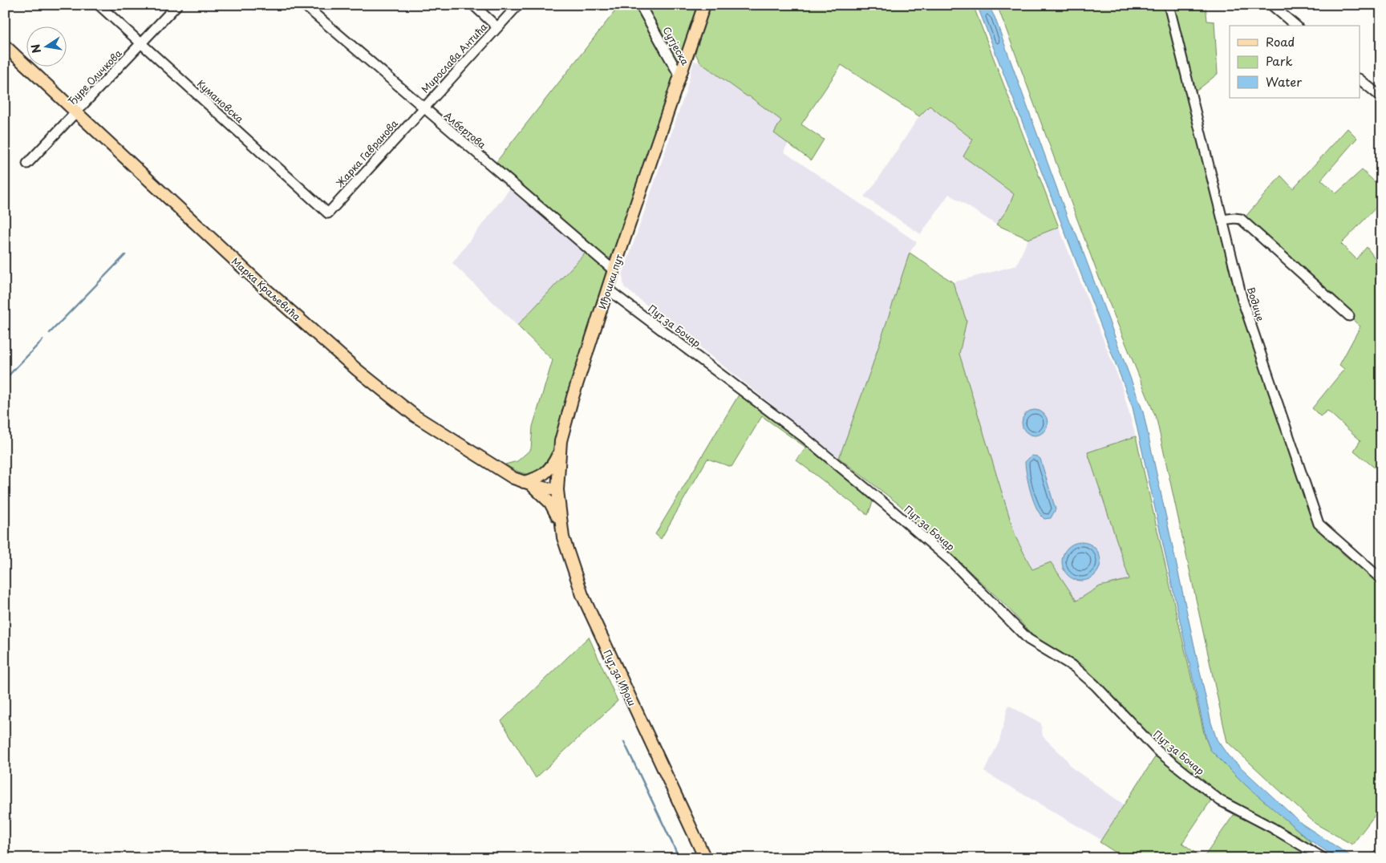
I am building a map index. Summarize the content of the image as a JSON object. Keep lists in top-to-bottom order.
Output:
{
  "streets": {
    "main road": ["Иђошки пут", "Марка Краљевића", "Пут за Иђош"],
    "street": [
      "Сутјеска",
      "Мирослава Антића",
      "Ђуре Оличкова",
      "Кумановска",
      "Албертова",
      "Жарка Гавранова",
      "Водице",
      "Пут за Бочар"
    ]
  },
  "crossings": [
    ["Сутјеска", "Иђошки пут"],
    ["Мирослава Антића", "Албертова"],
    ["Мирослава Антића", "Жарка Гавранова"],
    ["Ђуре Оличкова", "Кумановска"],
    ["Ђуре Оличкова", "Марка Краљевића"],
    ["Кумановска", "Жарка Гавранова"],
    ["Албертова", "Жарка Гавранова"],
    ["Албертова", "Иђошки пут"],
    ["Иђошки пут", "Марка Краљевића"],
    ["Иђошки пут", "Пут за Бочар"],
    ["Иђошки пут", "Пут за Иђош"],
    ["Марка Краљевића", "Пут за Иђош"]
  ],
  "legend": ["Road", "Park", "Water"],
  "north": "left"
}
